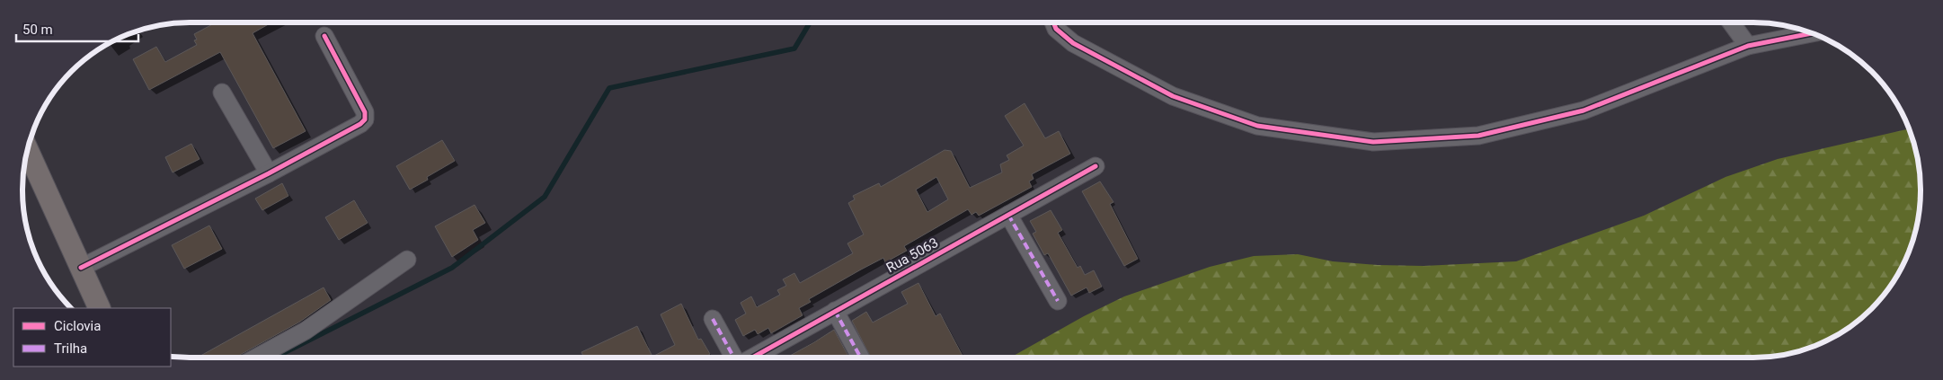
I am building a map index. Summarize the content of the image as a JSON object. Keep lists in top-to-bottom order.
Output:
{
  "streets": {
    "street": ["Rua 5063"]
  },
  "legend": ["Ciclovia", "Trilha"],
  "scale_bar": "50 m"
}
